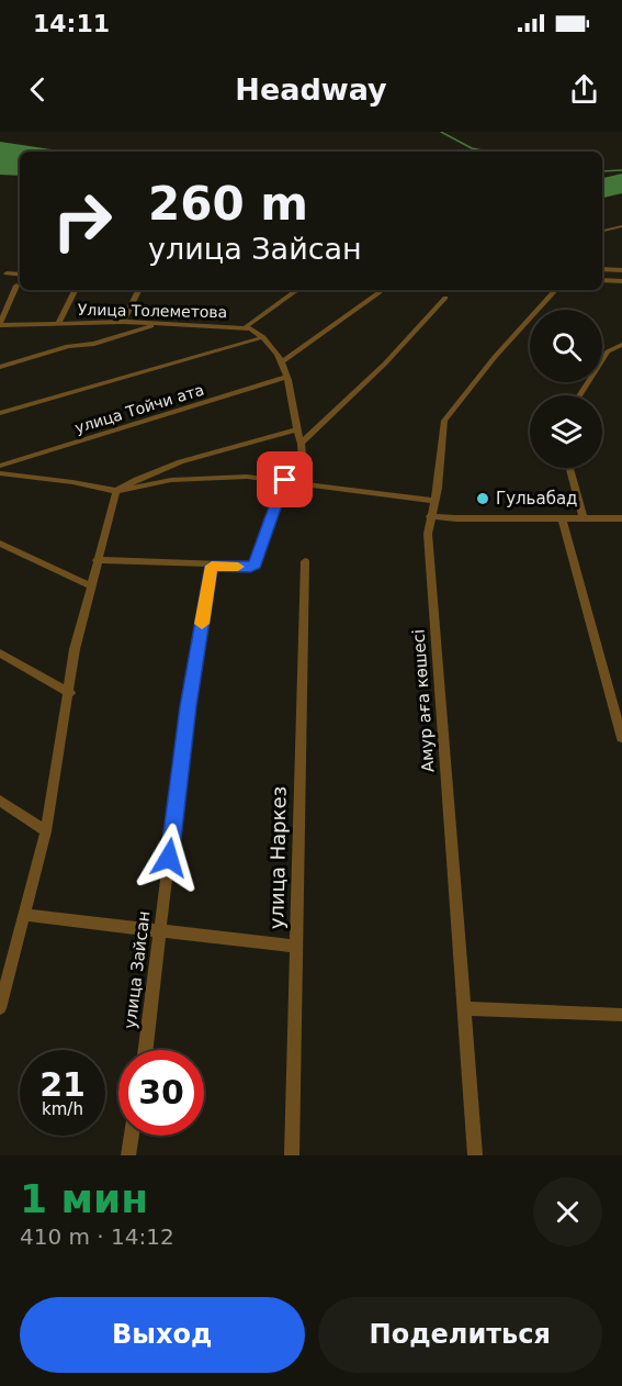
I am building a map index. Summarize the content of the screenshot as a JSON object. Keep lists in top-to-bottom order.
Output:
{
  "streets": {
    "street": [
      "Улица Толеметова",
      "улица Тойчи ата",
      "Амур аға көшесі",
      "улица Наркез",
      "улица Зайсан"
    ]
  },
  "crossings": [
    ["Улица Толеметова", "улица Тойчи ата"]
  ],
  "places": ["Гульабад"],
  "page": {
    "status": "14:11",
    "header": "Headway",
    "turn": ["260 m", "улица Зайсан"],
    "speed": "21 km/h",
    "limit": "30",
    "heading": ["1 мин", "410 m · 14:12"],
    "buttons": ["Выход", "Поделиться"]
  }
}
